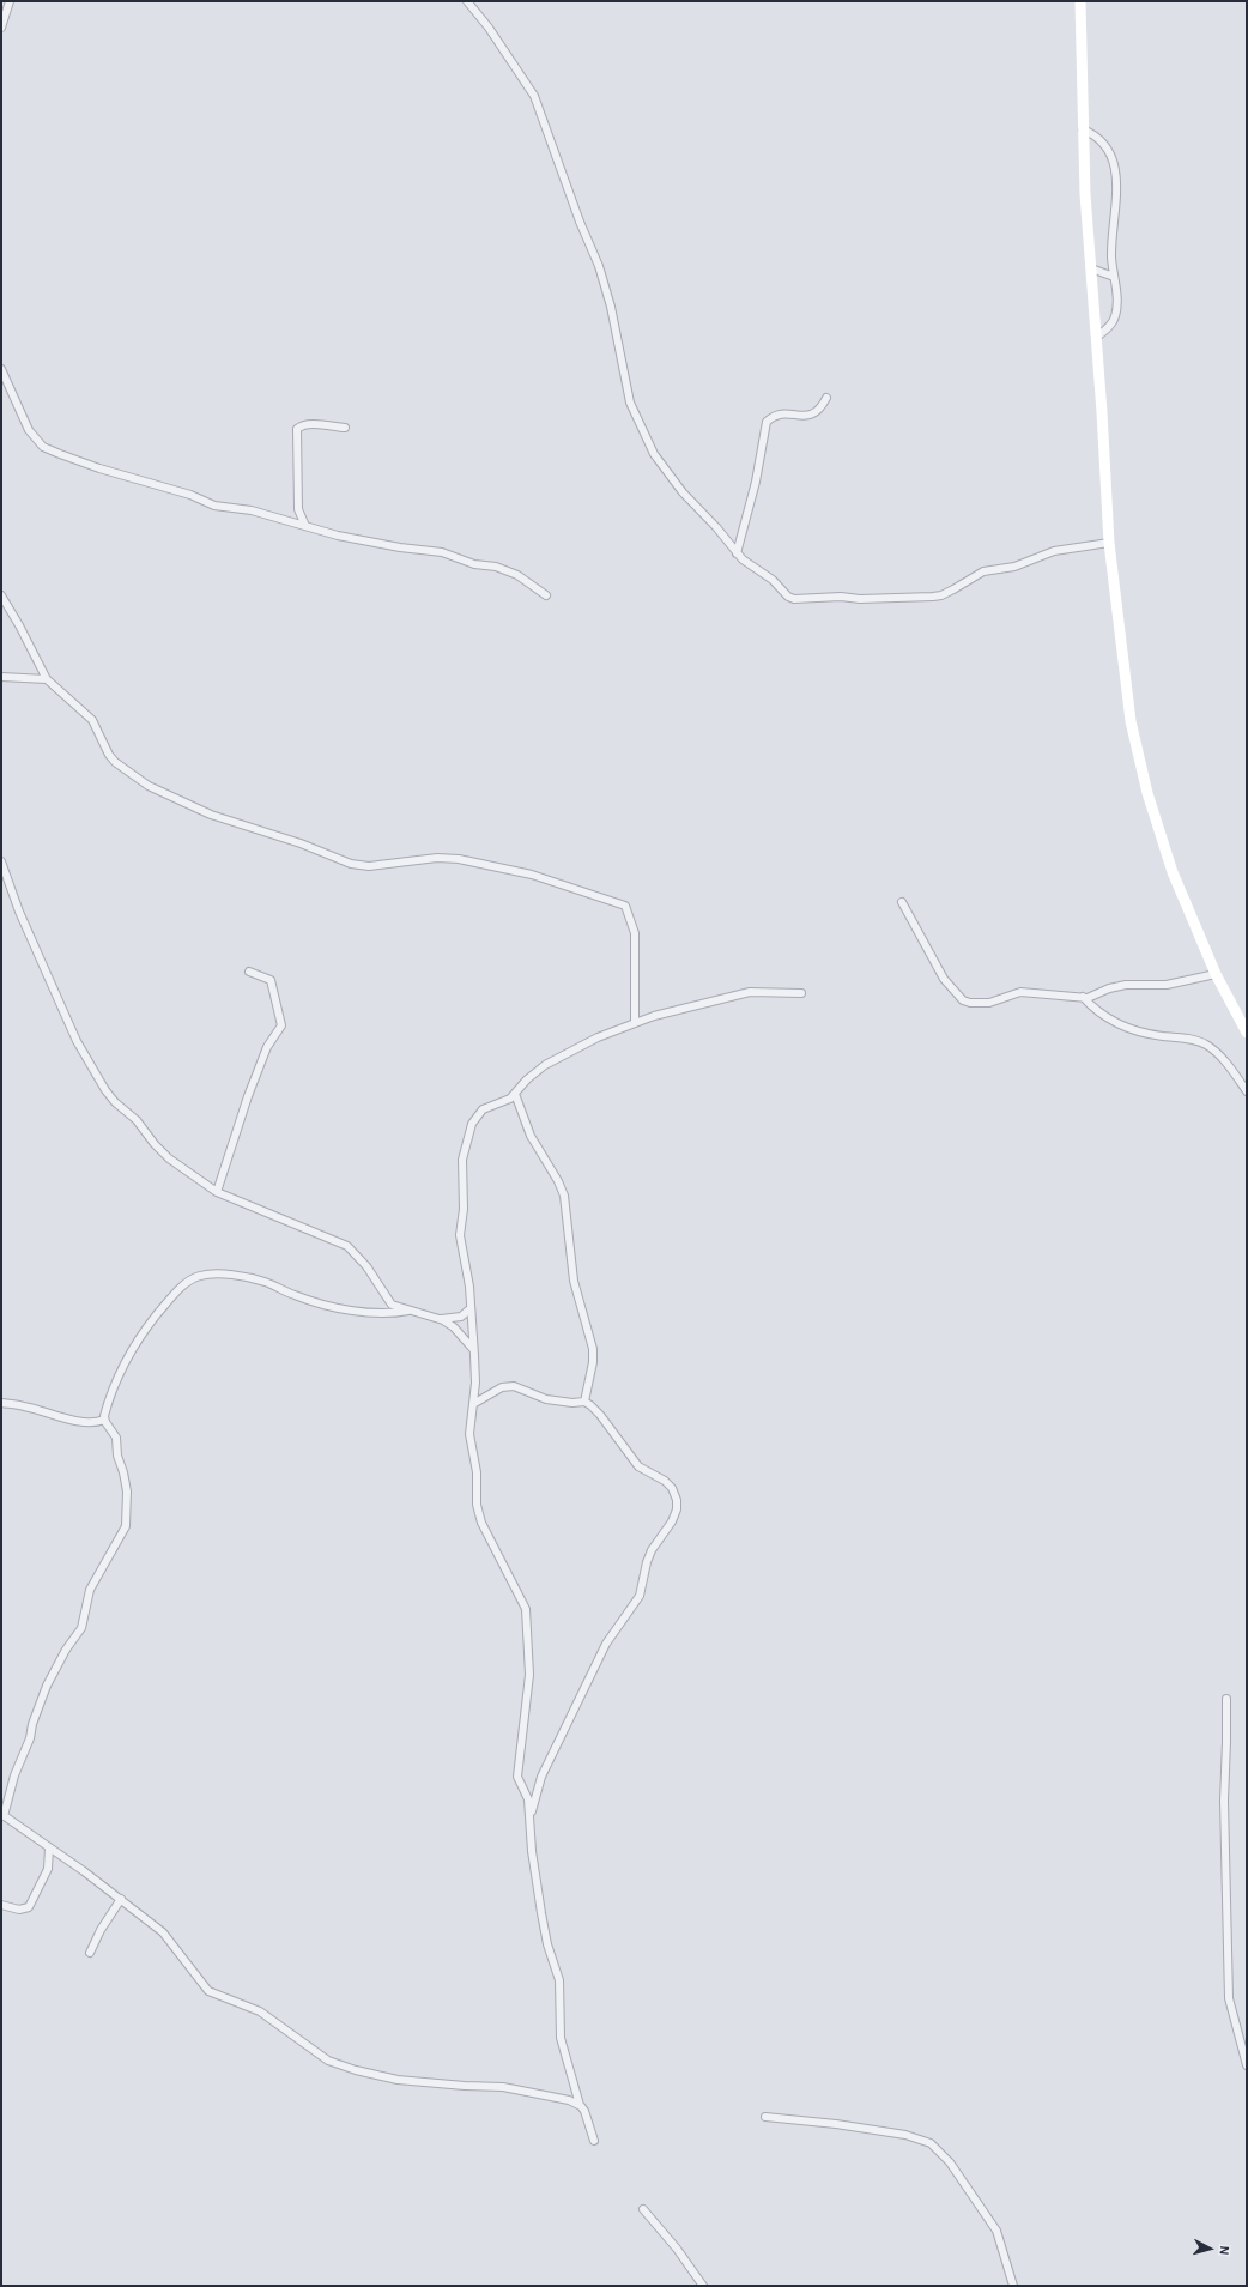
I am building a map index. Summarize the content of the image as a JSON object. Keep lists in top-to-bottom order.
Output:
{
  "north": "right"
}
